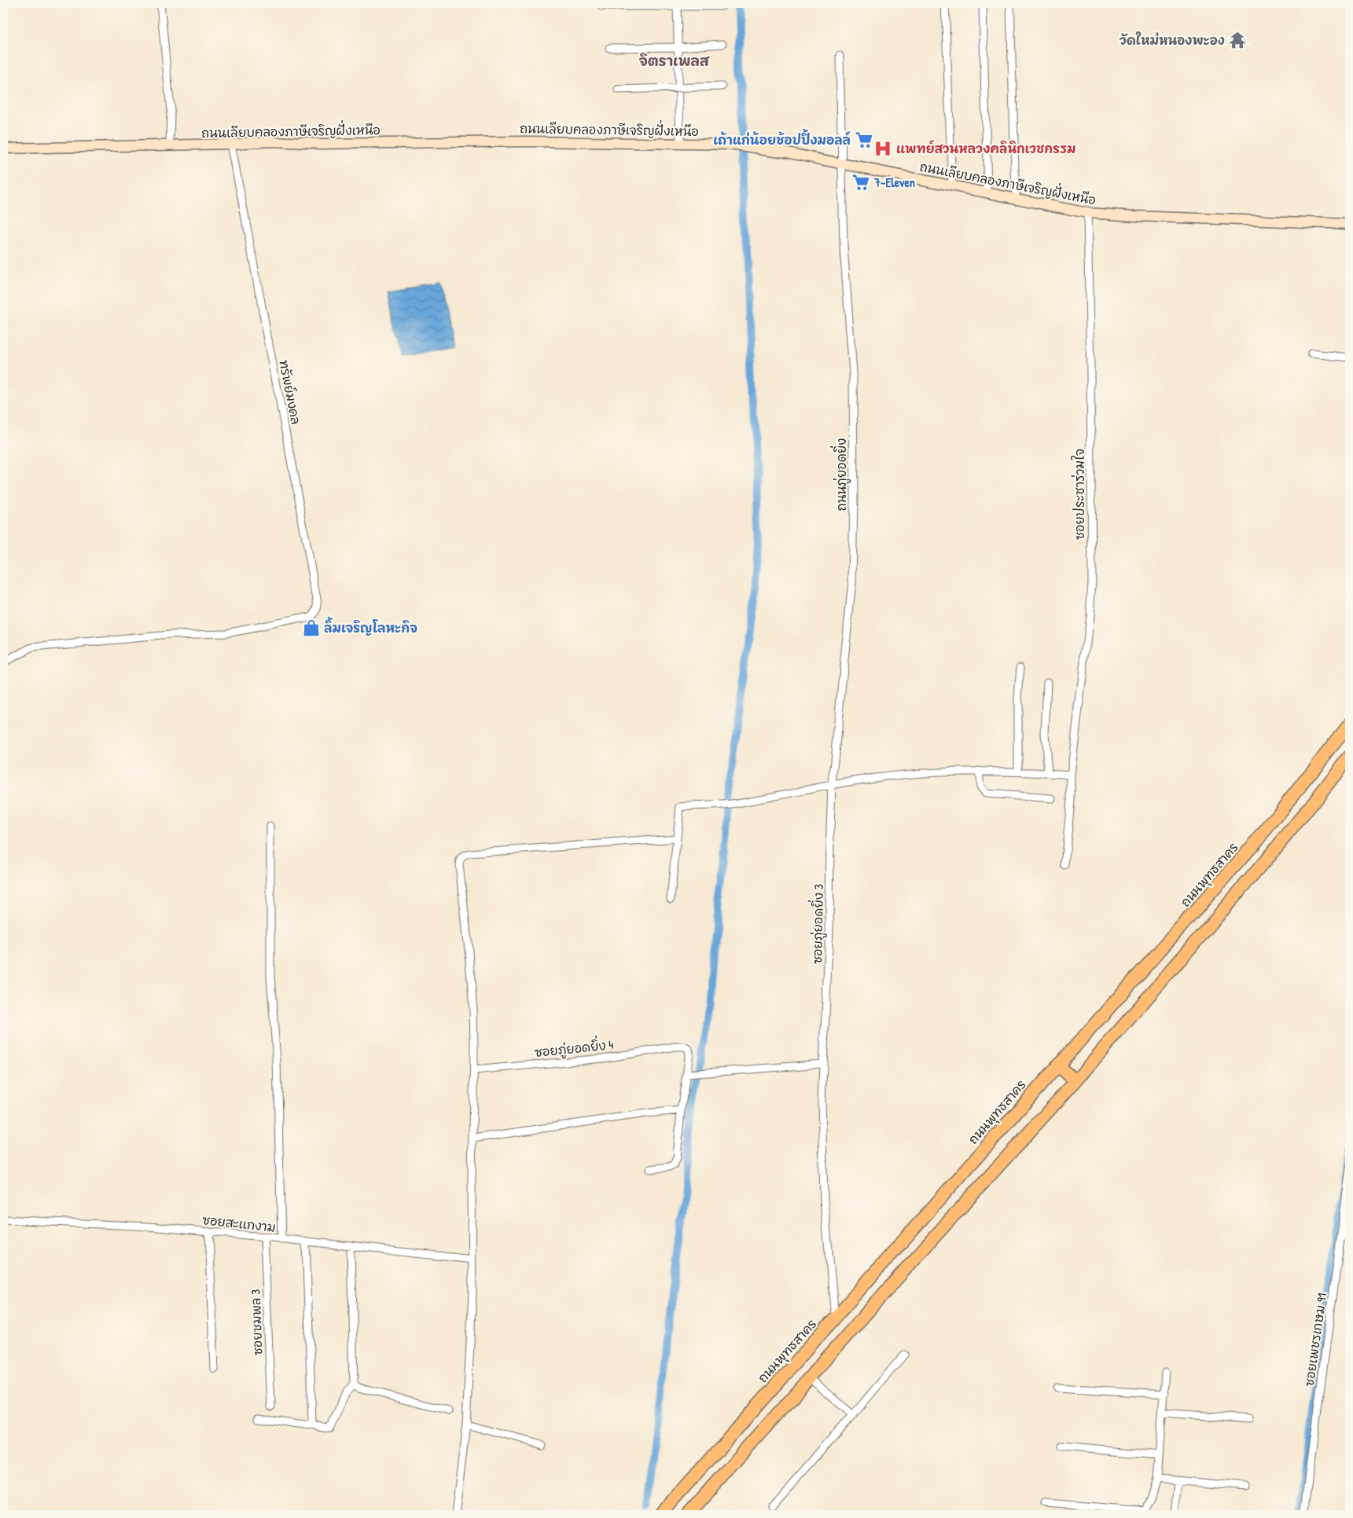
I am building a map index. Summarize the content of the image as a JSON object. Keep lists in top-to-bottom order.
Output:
{
  "streets": {
    "main road": ["ถนนเลียบคลองภาษีเจริญฝั่งเหนือ", "ถนนพุทธสาคร"],
    "street": [
      "ทรัพย์มงคล",
      "ถนนภู่ยอดยิ่ง",
      "ซอยประชาร่วมใจ",
      "ซอยภู่ยอดยิ่ง 3",
      "ซอยภู่ยอดยิ่ง 4",
      "ซอยสะแกงาม",
      "ซอยชมพล 3",
      "ซอยเพชรเกษม 91"
    ]
  },
  "crossings": [
    ["ถนนเลียบคลองภาษีเจริญฝั่งเหนือ", "ทรัพย์มงคล"],
    ["ถนนเลียบคลองภาษีเจริญฝั่งเหนือ", "ถนนภู่ยอดยิ่ง"],
    ["ถนนเลียบคลองภาษีเจริญฝั่งเหนือ", "ซอยประชาร่วมใจ"],
    ["ถนนภู่ยอดยิ่ง", "ซอยภู่ยอดยิ่ง 3"],
    ["ถนนพุทธสาคร", "ซอยภู่ยอดยิ่ง 3"],
    ["ซอยสะแกงาม", "ซอยชมพล 3"]
  ],
  "districts": ["จิตราเพลส"],
  "places": {
    "temple": ["วัดใหม่หนองพะอง"],
    "supermarket": ["เถ้าแก่น้อยช้อปปิ้งมอลล์", "7-Eleven"],
    "hospital": ["แพทย์สวนหลวงคลินิกเวชกรรม"],
    "shop": ["ลิ้มเจริญโลหะกิจ"]
  }
}
